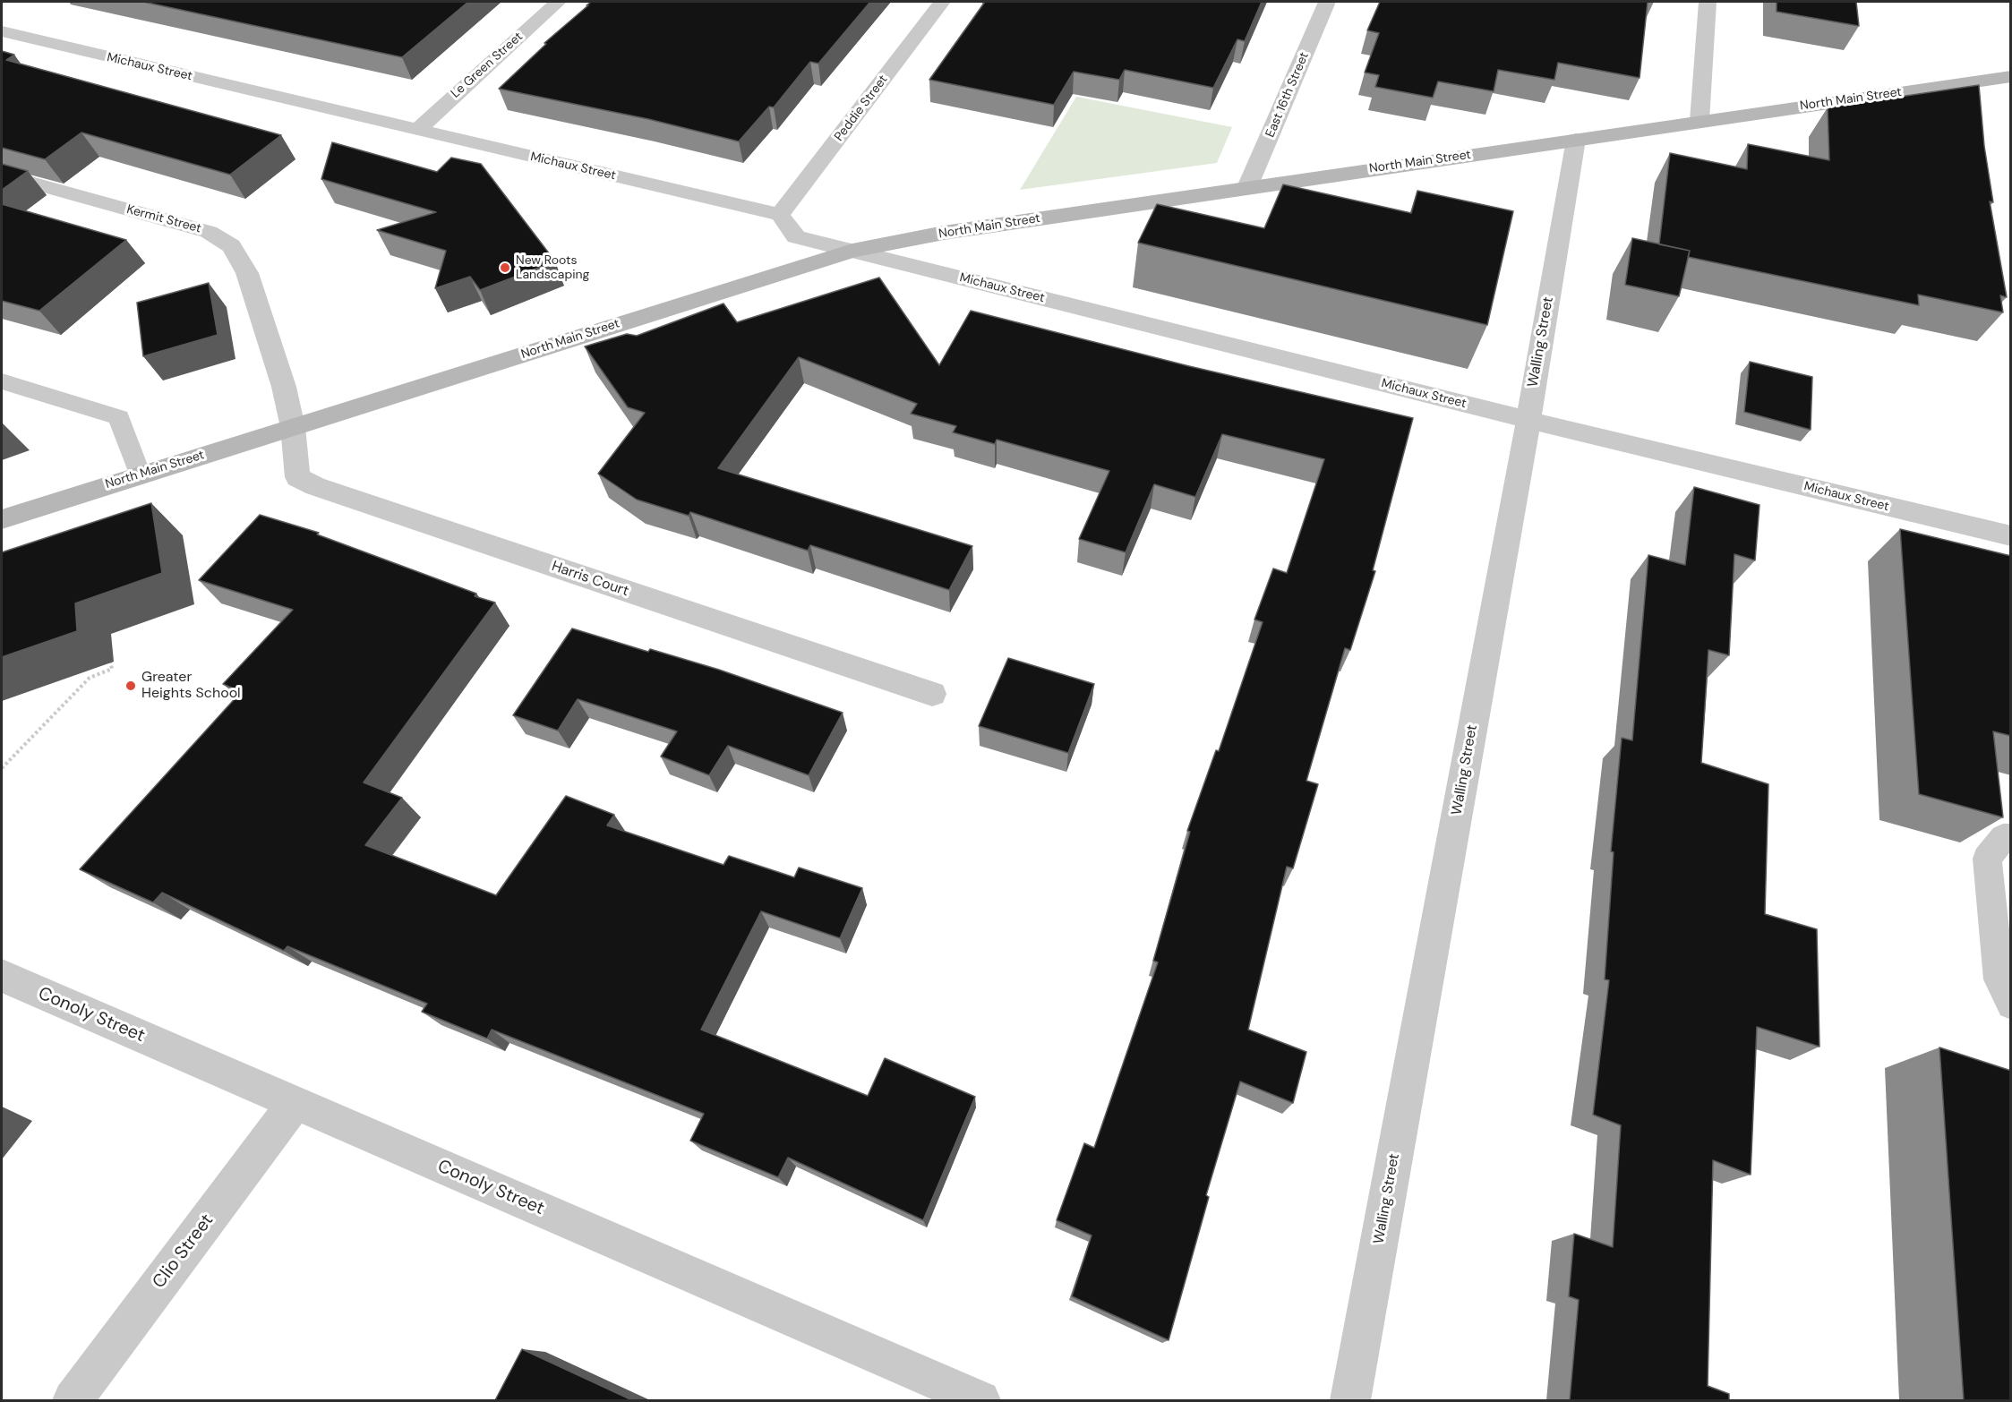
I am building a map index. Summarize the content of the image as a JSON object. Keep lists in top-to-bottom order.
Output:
{
  "streets": {
    "main road": ["North Main Street"],
    "street": [
      "Le Green Street",
      "Michaux Street",
      "East 16th Street",
      "Peddie Street",
      "Kermit Street",
      "Walling Street",
      "Harris Court",
      "Conoly Street",
      "Clio Street"
    ]
  },
  "crossings": [
    ["Le Green Street", "Michaux Street"],
    ["Michaux Street", "North Main Street"],
    ["Michaux Street", "Peddie Street"],
    ["Michaux Street", "Walling Street"],
    ["East 16th Street", "North Main Street"],
    ["North Main Street", "Kermit Street"],
    ["North Main Street", "Walling Street"],
    ["North Main Street", "Harris Court"],
    ["Kermit Street", "Harris Court"],
    ["Conoly Street", "Clio Street"]
  ],
  "places": ["New Roots Landscaping", "Greater Heights School"]
}
